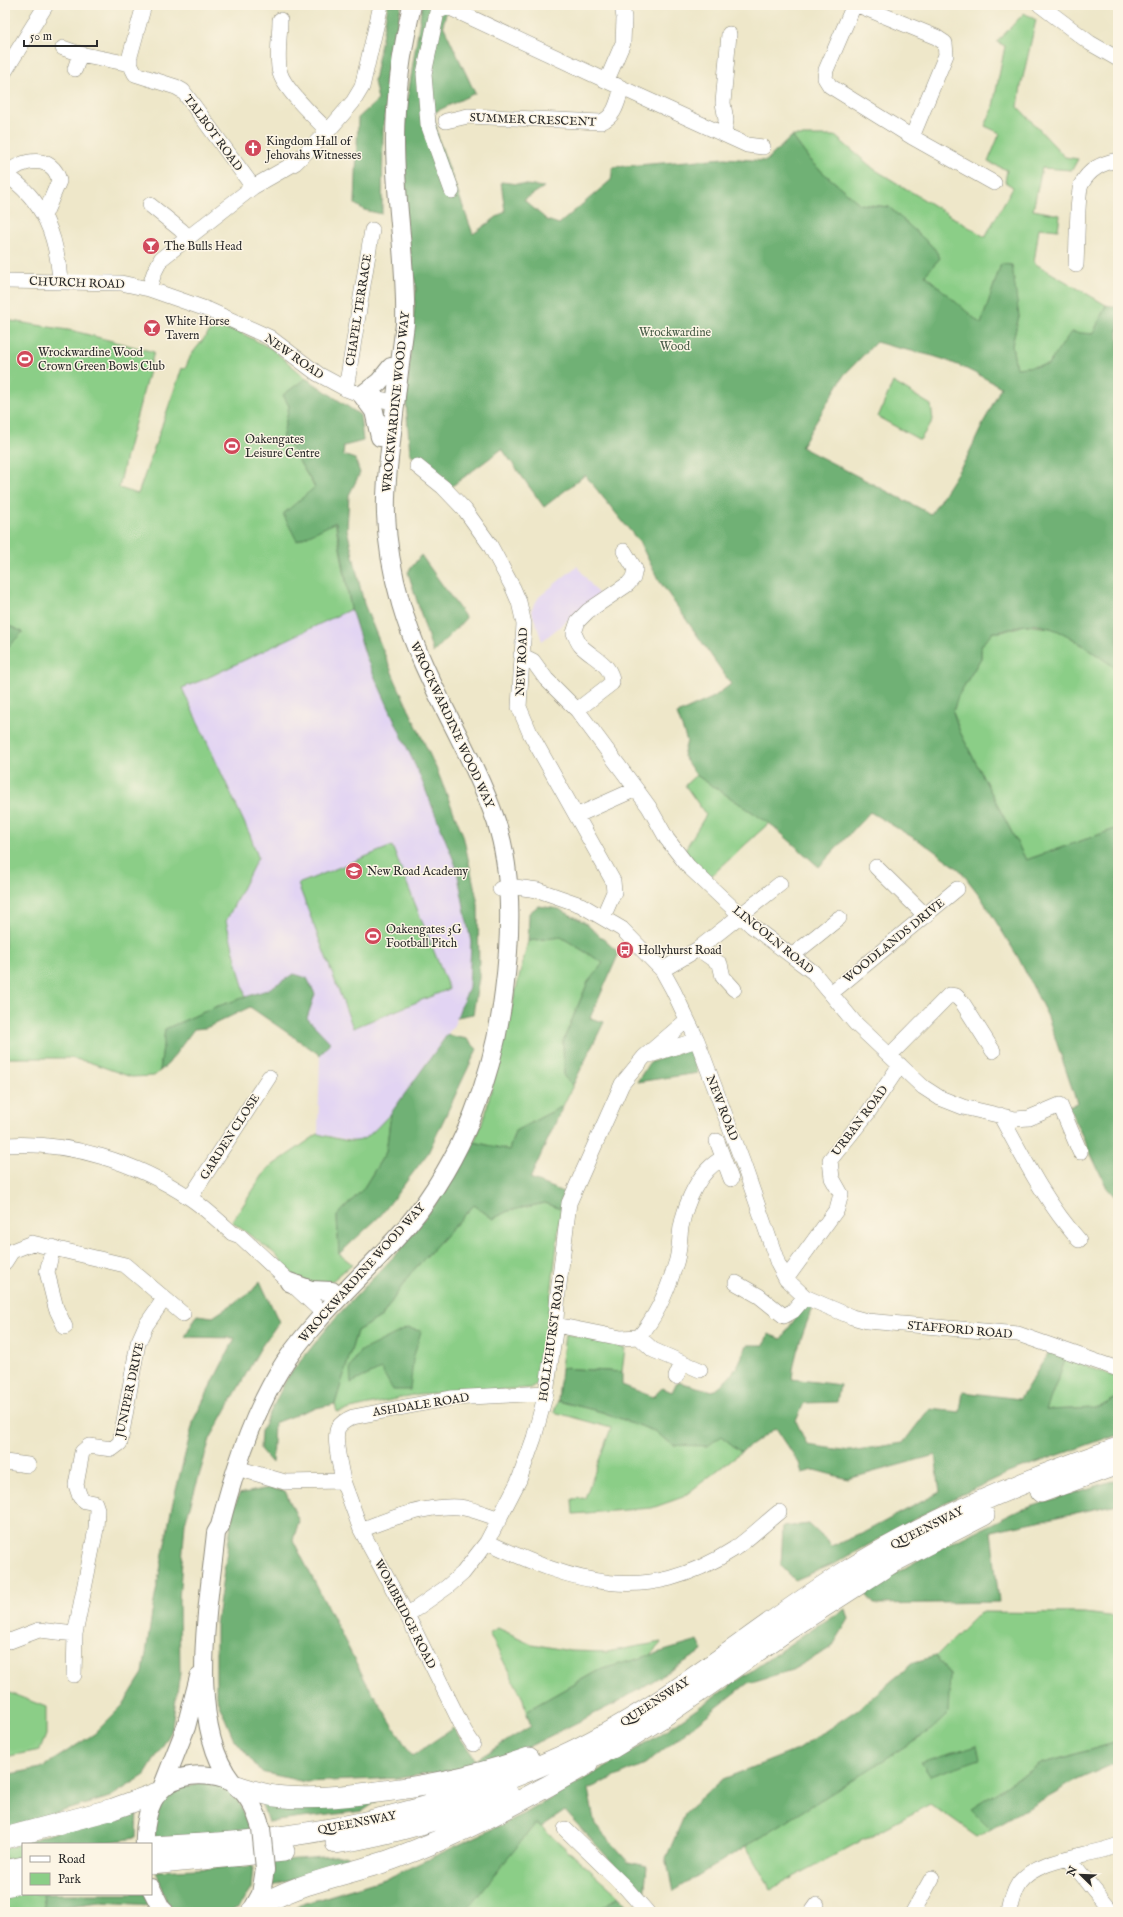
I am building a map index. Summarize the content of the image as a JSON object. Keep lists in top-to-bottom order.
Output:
{
  "streets": {
    "highway": ["QUEENSWAY"],
    "main road": ["WROCKWARDINE WOOD WAY"],
    "street": [
      "SUMMER CRESCENT",
      "TALBOT ROAD",
      "CHURCH ROAD",
      "CHAPEL TERRACE",
      "NEW ROAD",
      "LINCOLN ROAD",
      "WOODLANDS DRIVE",
      "URBAN ROAD",
      "GARDEN CLOSE",
      "STAFFORD ROAD",
      "HOLLYHURST ROAD",
      "JUNIPER DRIVE",
      "ASHDALE ROAD",
      "WOMBRIDGE ROAD"
    ]
  },
  "crossings": [
    ["CHURCH ROAD", "NEW ROAD"],
    ["CHAPEL TERRACE", "NEW ROAD"],
    ["NEW ROAD", "WROCKWARDINE WOOD WAY"],
    ["NEW ROAD", "LINCOLN ROAD"],
    ["NEW ROAD", "URBAN ROAD"],
    ["NEW ROAD", "STAFFORD ROAD"],
    ["NEW ROAD", "HOLLYHURST ROAD"],
    ["LINCOLN ROAD", "WOODLANDS DRIVE"],
    ["LINCOLN ROAD", "URBAN ROAD"],
    ["HOLLYHURST ROAD", "ASHDALE ROAD"],
    ["HOLLYHURST ROAD", "WOMBRIDGE ROAD"],
    ["ASHDALE ROAD", "WOMBRIDGE ROAD"]
  ],
  "parks": ["Wrockwardine Wood"],
  "places": {
    "church": ["Kingdom Hall of Jehovahs Witnesses"],
    "bar": ["The Bulls Head", "White Horse Tavern"],
    "sports": ["Wrockwardine Wood Crown Green Bowls Club", "Oakengates Leisure Centre", "Oakengates 3G Football Pitch"],
    "school or university": ["New Road Academy"],
    "bus stop": ["Hollyhurst Road"]
  },
  "legend": ["Road", "Park"],
  "scale_bar": "50 m",
  "north": "top left"
}
